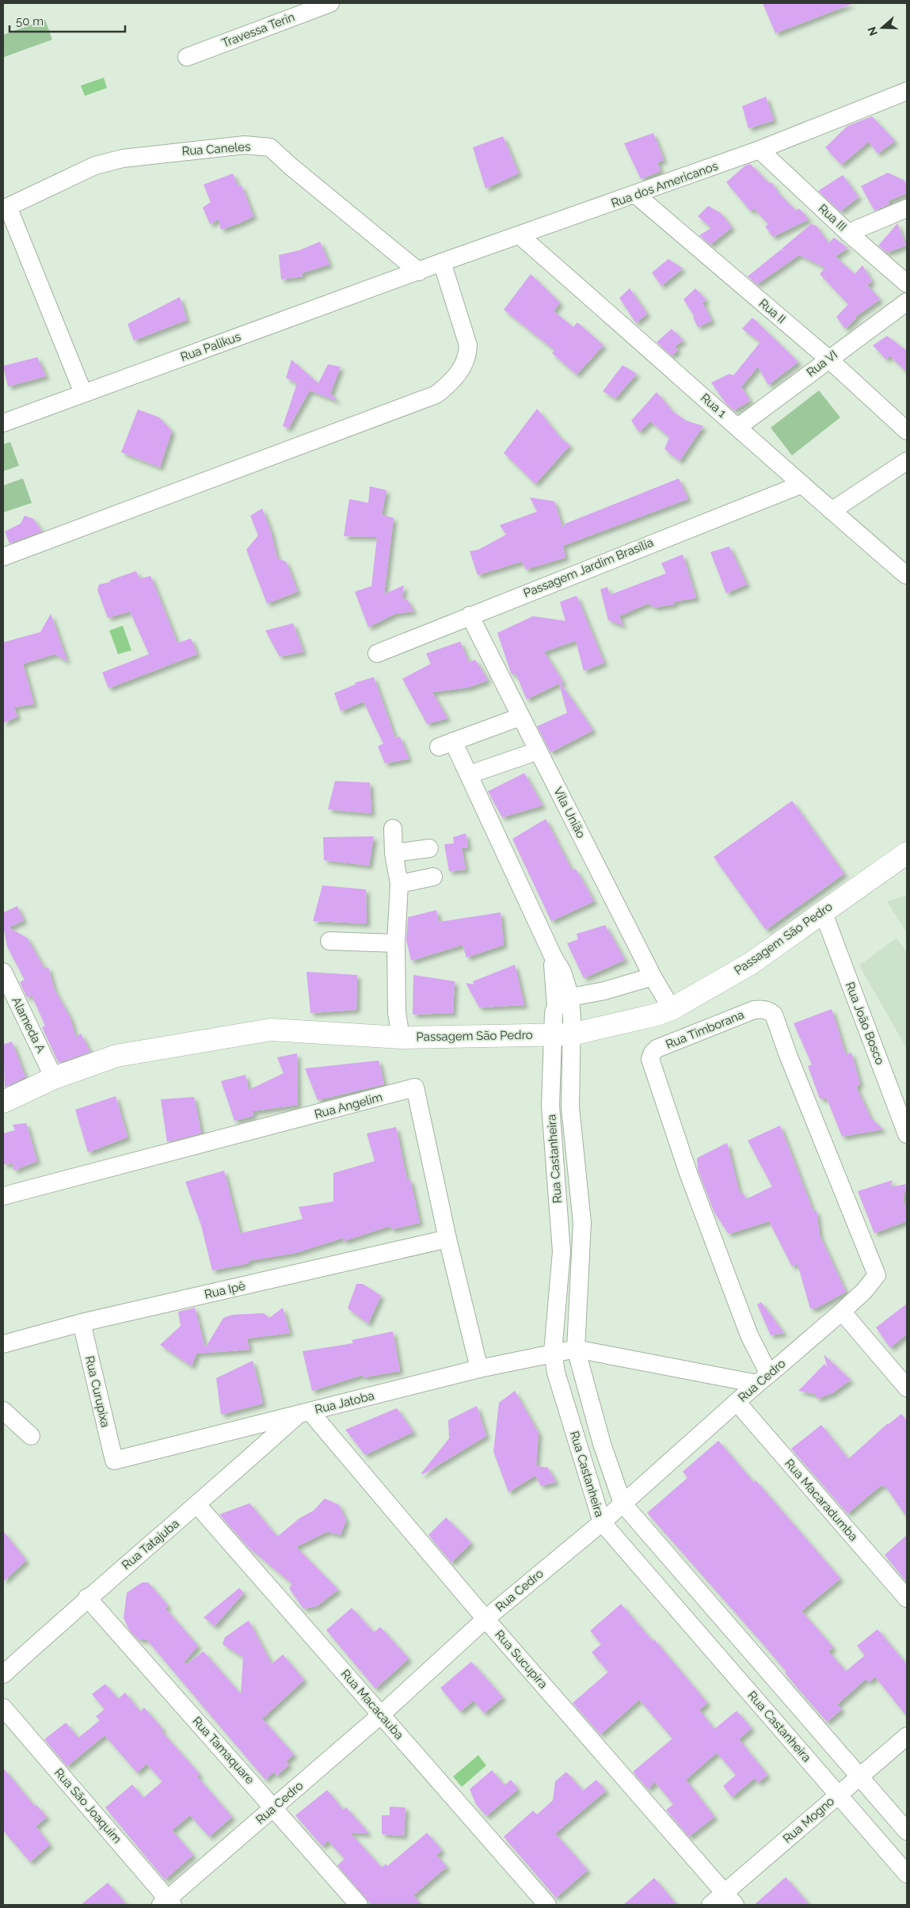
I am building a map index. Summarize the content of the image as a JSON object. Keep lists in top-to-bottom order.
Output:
{
  "streets": {
    "street": [
      "Travessa Terin",
      "Rua Caneles",
      "Rua dos Americanos",
      "Rua III",
      "Rua II",
      "Rua Palikus",
      "Rua VI",
      "Rua 1",
      "Passagem Jardim Brasília",
      "Vila União",
      "Passagem São Pedro",
      "Rua João Bosco",
      "Alameda A",
      "Rua Timborana",
      "Rua Angelim",
      "Rua Castanheira",
      "Rua Ipê",
      "Rua Cedro",
      "Rua Curupixa",
      "Rua Jatoba",
      "Rua Macaradumba",
      "Rua Tatajuba",
      "Rua Sucupira",
      "Rua Macacauba",
      "Rua Tamaquare",
      "Rua São Joaquim",
      "Rua Mogno"
    ]
  },
  "crossings": [
    ["Rua Caneles", "Rua dos Americanos"],
    ["Rua Caneles", "Rua Palikus"],
    ["Rua dos Americanos", "Rua III"],
    ["Rua dos Americanos", "Rua II"],
    ["Rua dos Americanos", "Rua Palikus"],
    ["Rua dos Americanos", "Rua 1"],
    ["Rua II", "Rua VI"],
    ["Rua VI", "Rua 1"],
    ["Rua 1", "Passagem Jardim Brasília"],
    ["Passagem Jardim Brasília", "Vila União"],
    ["Vila União", "Passagem São Pedro"],
    ["Passagem São Pedro", "Rua João Bosco"],
    ["Passagem São Pedro", "Alameda A"],
    ["Passagem São Pedro", "Rua Castanheira"],
    ["Rua Timborana", "Rua Cedro"],
    ["Rua Timborana", "Rua Jatoba"],
    ["Rua Angelim", "Rua Ipê"],
    ["Rua Angelim", "Rua Jatoba"],
    ["Rua Castanheira", "Rua Cedro"],
    ["Rua Castanheira", "Rua Jatoba"],
    ["Rua Castanheira", "Rua Mogno"],
    ["Rua Ipê", "Rua Curupixa"],
    ["Rua Cedro", "Rua Jatoba"],
    ["Rua Cedro", "Rua Macaradumba"],
    ["Rua Cedro", "Rua Sucupira"],
    ["Rua Cedro", "Rua Macacauba"],
    ["Rua Cedro", "Rua Tamaquare"],
    ["Rua Cedro", "Rua São Joaquim"],
    ["Rua Curupixa", "Rua Jatoba"],
    ["Rua Jatoba", "Rua Tatajuba"],
    ["Rua Jatoba", "Rua Sucupira"],
    ["Rua Tatajuba", "Rua Sucupira"],
    ["Rua Tatajuba", "Rua Macacauba"],
    ["Rua Tatajuba", "Rua Tamaquare"],
    ["Rua Sucupira", "Rua Mogno"]
  ],
  "scale_bar": "50 m",
  "north": "left"
}
